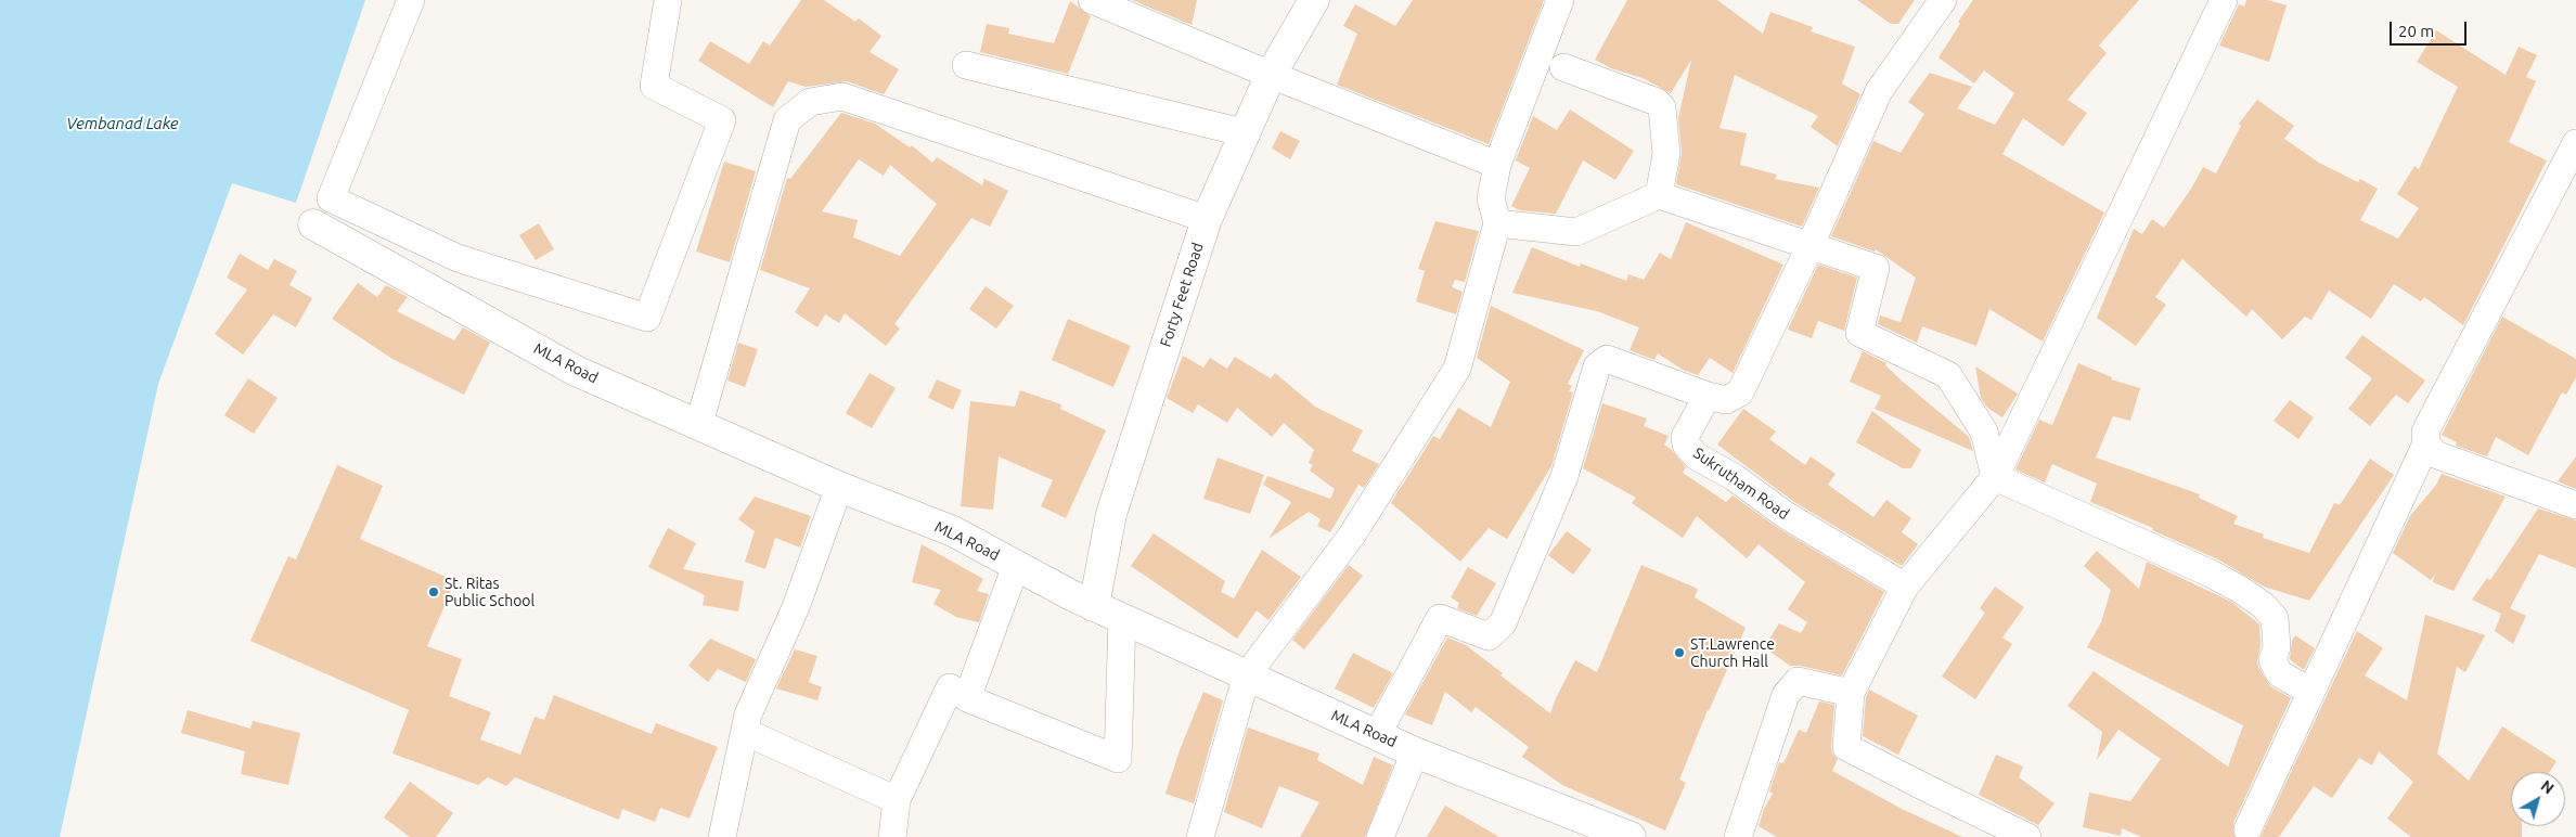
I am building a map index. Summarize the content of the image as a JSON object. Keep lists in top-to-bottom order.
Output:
{
  "streets": {
    "street": ["Forty Feet Road", "MLA Road", "Sukrutham Road"]
  },
  "crossings": [
    ["Forty Feet Road", "MLA Road"]
  ],
  "water": ["Vembanad Lake"],
  "places": ["St. Ritas Public School", "ST.Lawrence Church Hall"],
  "scale_bar": "20 m",
  "north": "top right"
}
